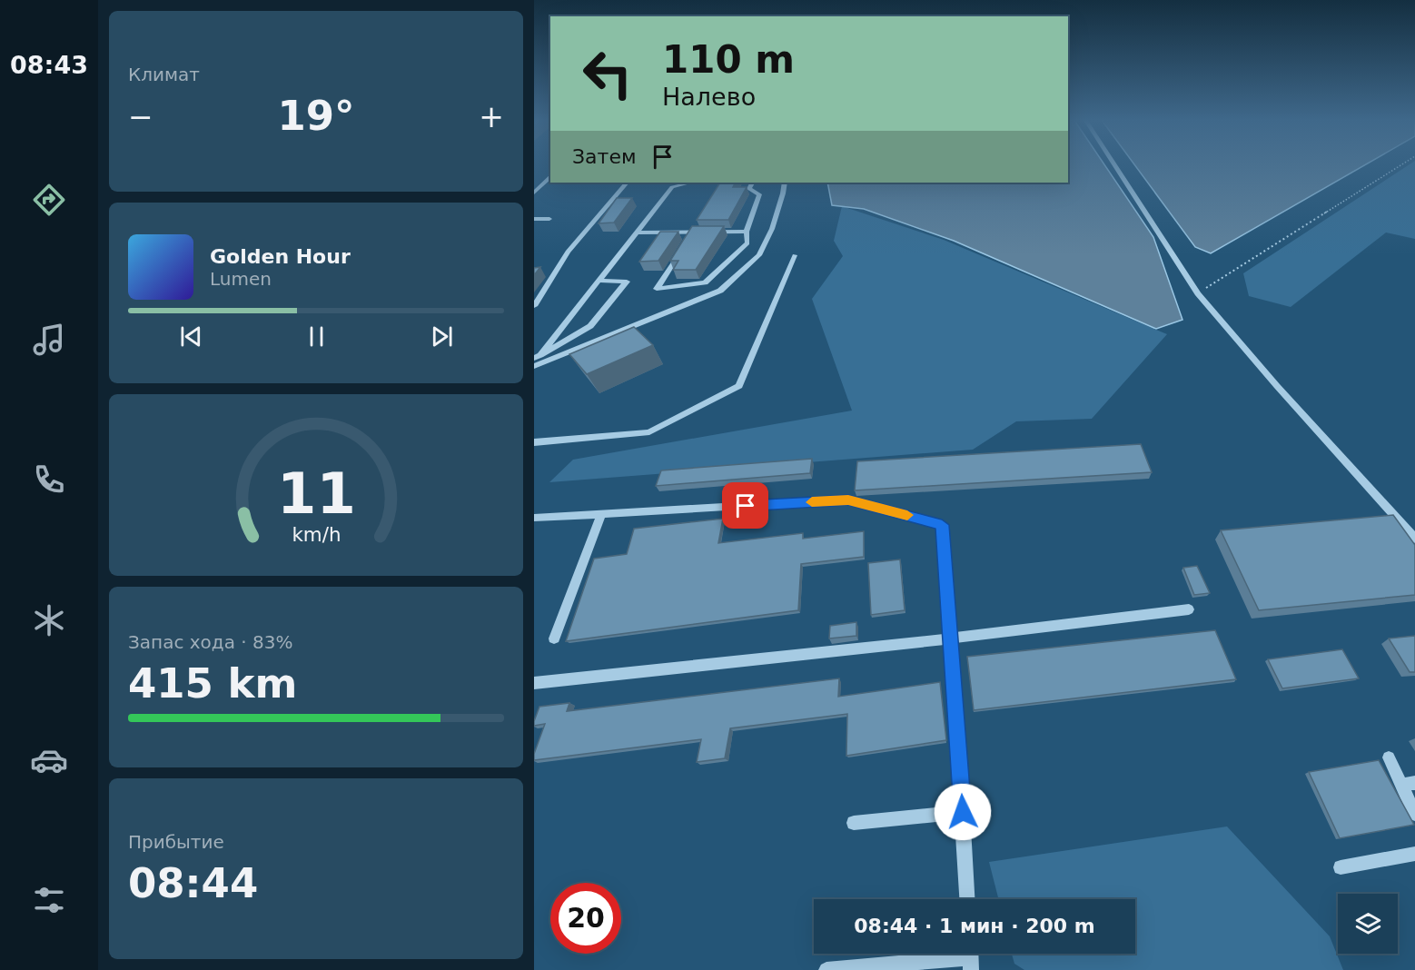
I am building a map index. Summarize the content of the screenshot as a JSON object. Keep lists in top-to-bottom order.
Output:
{
  "page": {
    "tabs": "08:43",
    "tile": [
      "Климат",
      ["Запас хода · 83%", "415 km"],
      ["Прибытие", "08:44"]
    ],
    "turn": ["110 m", "Налево"],
    "heat": ["−", "19°", "+"],
    "then": "Затем",
    "song": ["Golden Hour", "Lumen"],
    "limit": "20",
    "trip": "08:44 · 1 мин · 200 m",
    "gauge": ["11", "km/h"]
  }
}
